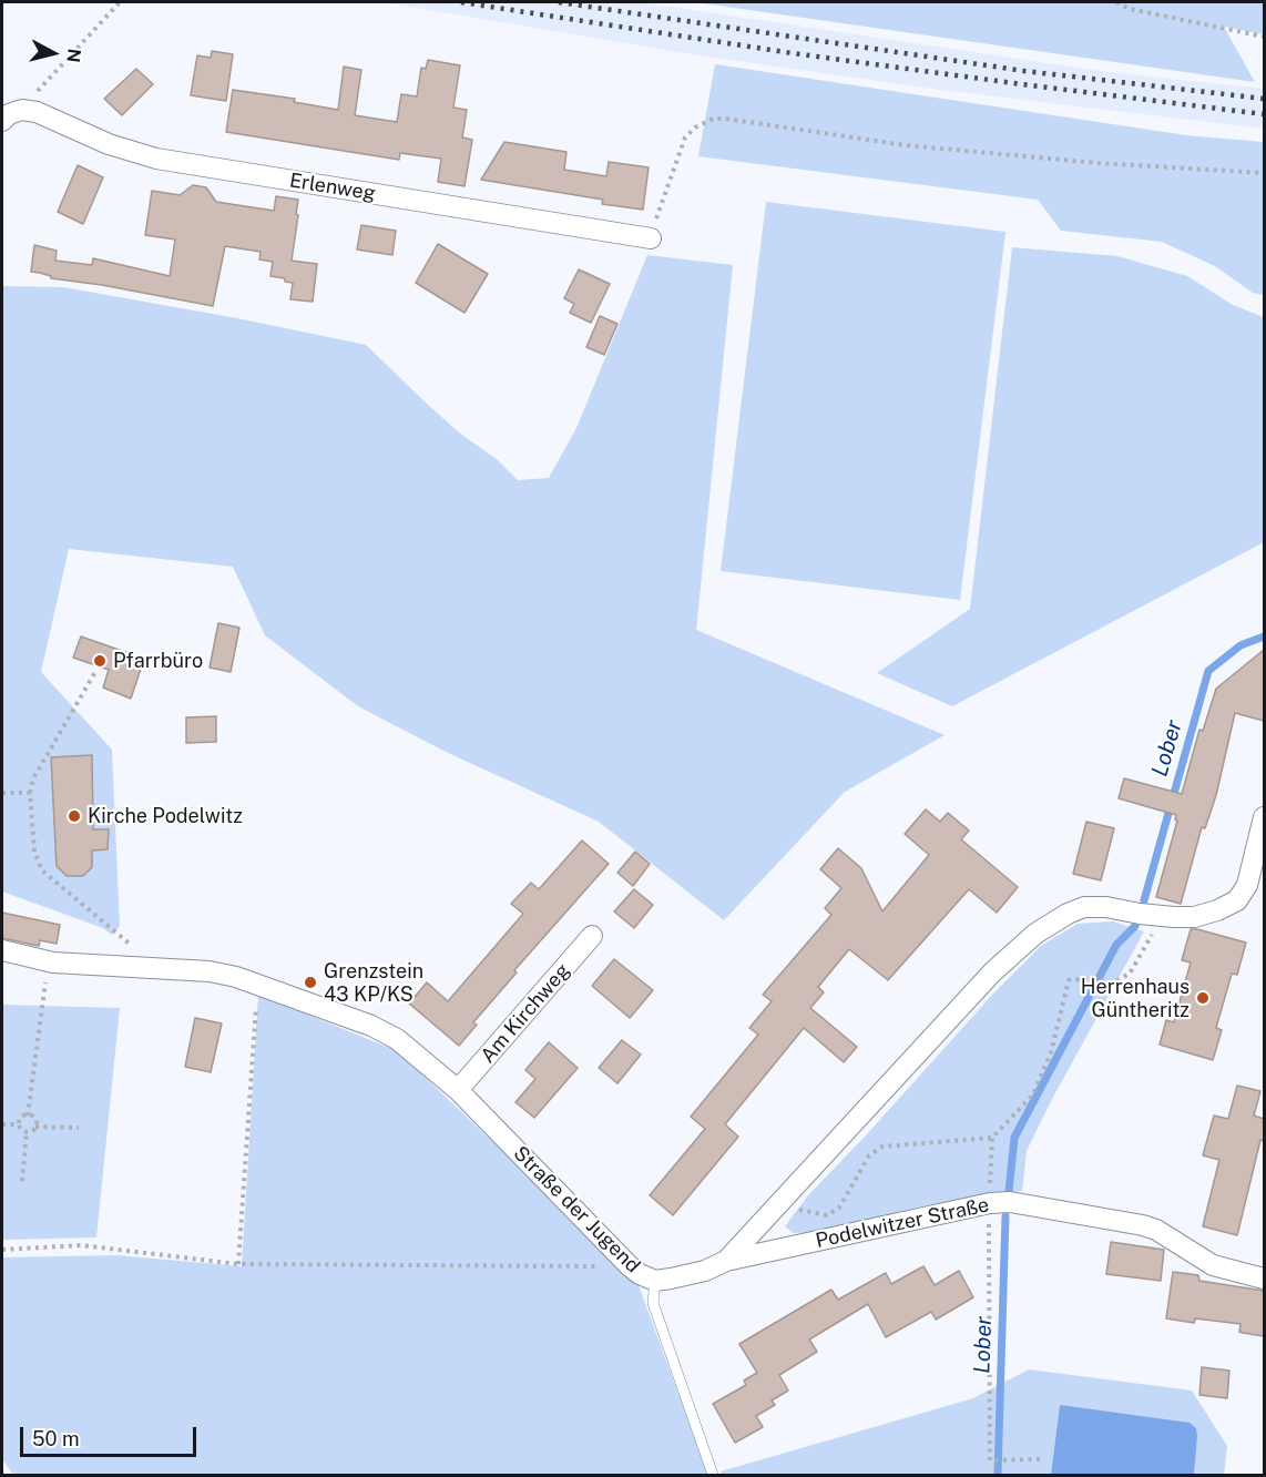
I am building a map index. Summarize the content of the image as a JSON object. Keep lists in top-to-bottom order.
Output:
{
  "streets": {
    "street": [
      "Erlenweg",
      "Am Kirchweg",
      "Straße der Jugend",
      "Podelwitzer Straße"
    ]
  },
  "crossings": [
    ["Am Kirchweg", "Straße der Jugend"],
    ["Straße der Jugend", "Podelwitzer Straße"]
  ],
  "water": ["Lober"],
  "places": [
    "Pfarrbüro",
    "Kirche Podelwitz",
    "Grenzstein 43 KP/KS",
    "Herrenhaus Güntheritz"
  ],
  "scale_bar": "50 m",
  "north": "right"
}
